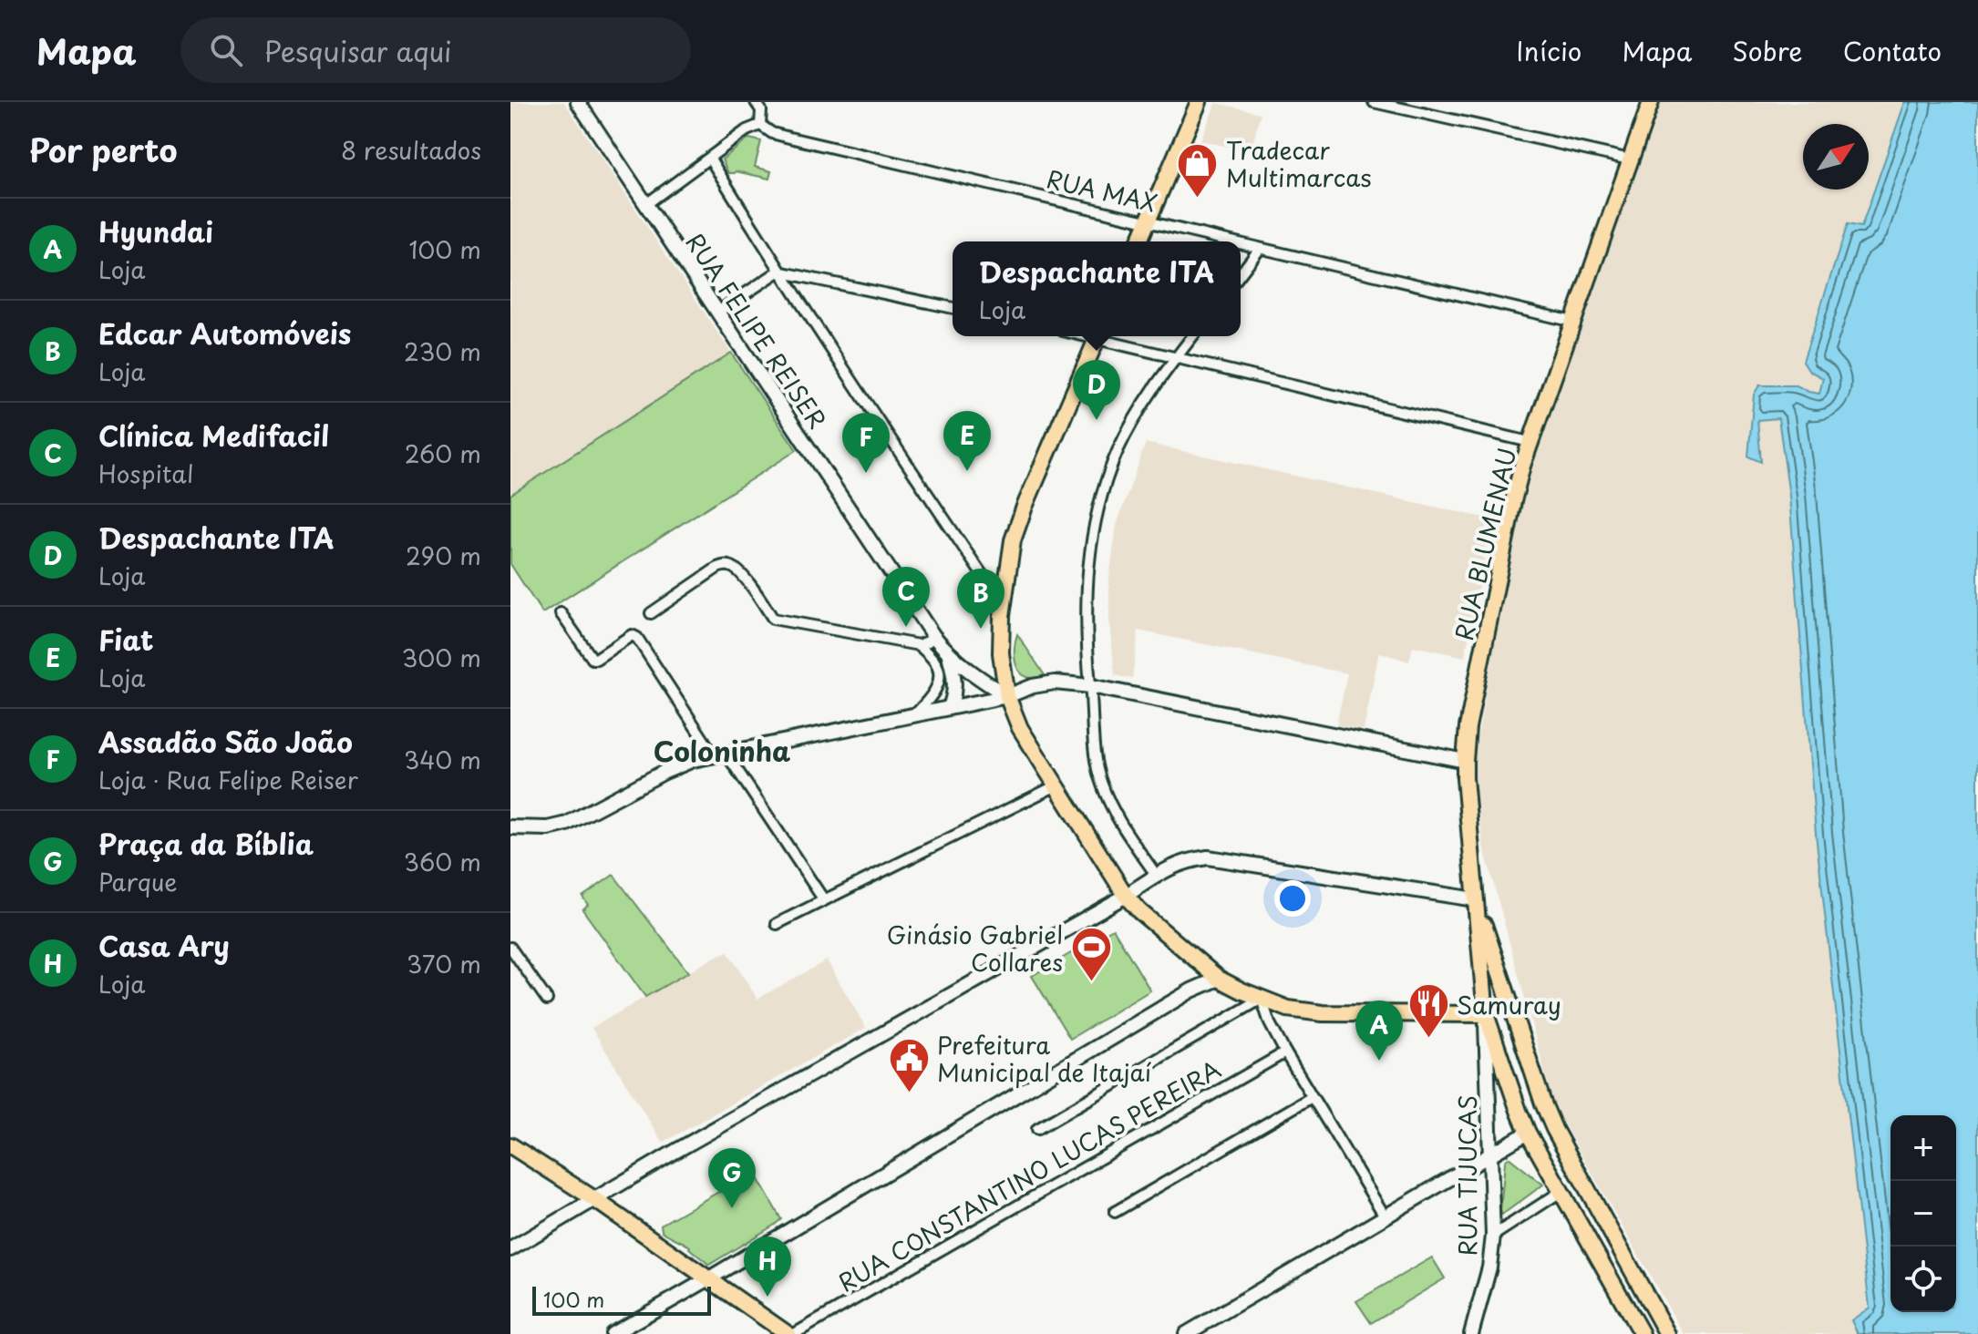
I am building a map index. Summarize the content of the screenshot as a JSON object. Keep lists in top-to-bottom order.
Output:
{
  "streets": {
    "main road": ["RUA FELIPE REISER", "RUA BLUMENAU", "RUA TIJUCAS"],
    "street": ["RUA MAX", "RUA CONSTANTINO LUCAS PEREIRA"]
  },
  "crossings": [
    ["RUA MAX", "RUA BLUMENAU"],
    ["RUA BLUMENAU", "RUA TIJUCAS"]
  ],
  "districts": ["Coloninha"],
  "places": {
    "shop": ["Tradecar Multimarcas"],
    "sports": ["Ginásio Gabriel Collares"],
    "restaurant": ["Samuray"],
    "public building": ["Prefeitura Municipal de Itajaí"]
  },
  "scale_bar": "100 m",
  "north": "top right",
  "page": {
    "header": "Mapa",
    "search": "Pesquisar aqui",
    "nav": [
      "Início",
      "Mapa",
      "Sobre",
      "Contato"
    ],
    "heading": ["Por perto", "8 resultados"],
    "list": [
      {
        "mark": "A",
        "name": "Hyundai",
        "note": "Loja",
        "value": "100 m"
      },
      {
        "mark": "B",
        "name": "Edcar Automóveis",
        "note": "Loja",
        "value": "230 m"
      },
      {
        "mark": "C",
        "name": "Clínica Medifacil",
        "note": "Hospital",
        "value": "260 m"
      },
      {
        "mark": "D",
        "name": "Despachante ITA",
        "note": "Loja",
        "value": "290 m"
      },
      {
        "mark": "E",
        "name": "Fiat",
        "note": "Loja",
        "value": "300 m"
      },
      {
        "mark": "F",
        "name": "Assadão São João",
        "note": "Loja · Rua Felipe Reiser",
        "value": "340 m"
      },
      {
        "mark": "G",
        "name": "Praça da Bíblia",
        "note": "Parque",
        "value": "360 m"
      },
      {
        "mark": "H",
        "name": "Casa Ary",
        "note": "Loja",
        "value": "370 m"
      }
    ],
    "popup": ["Despachante ITA", "Loja"],
    "pins": [
      "D",
      "E",
      "F",
      "C",
      "B",
      "A",
      "G",
      "H"
    ],
    "map_buttons": ["+", "−"],
    "scale": "100 m"
  }
}
